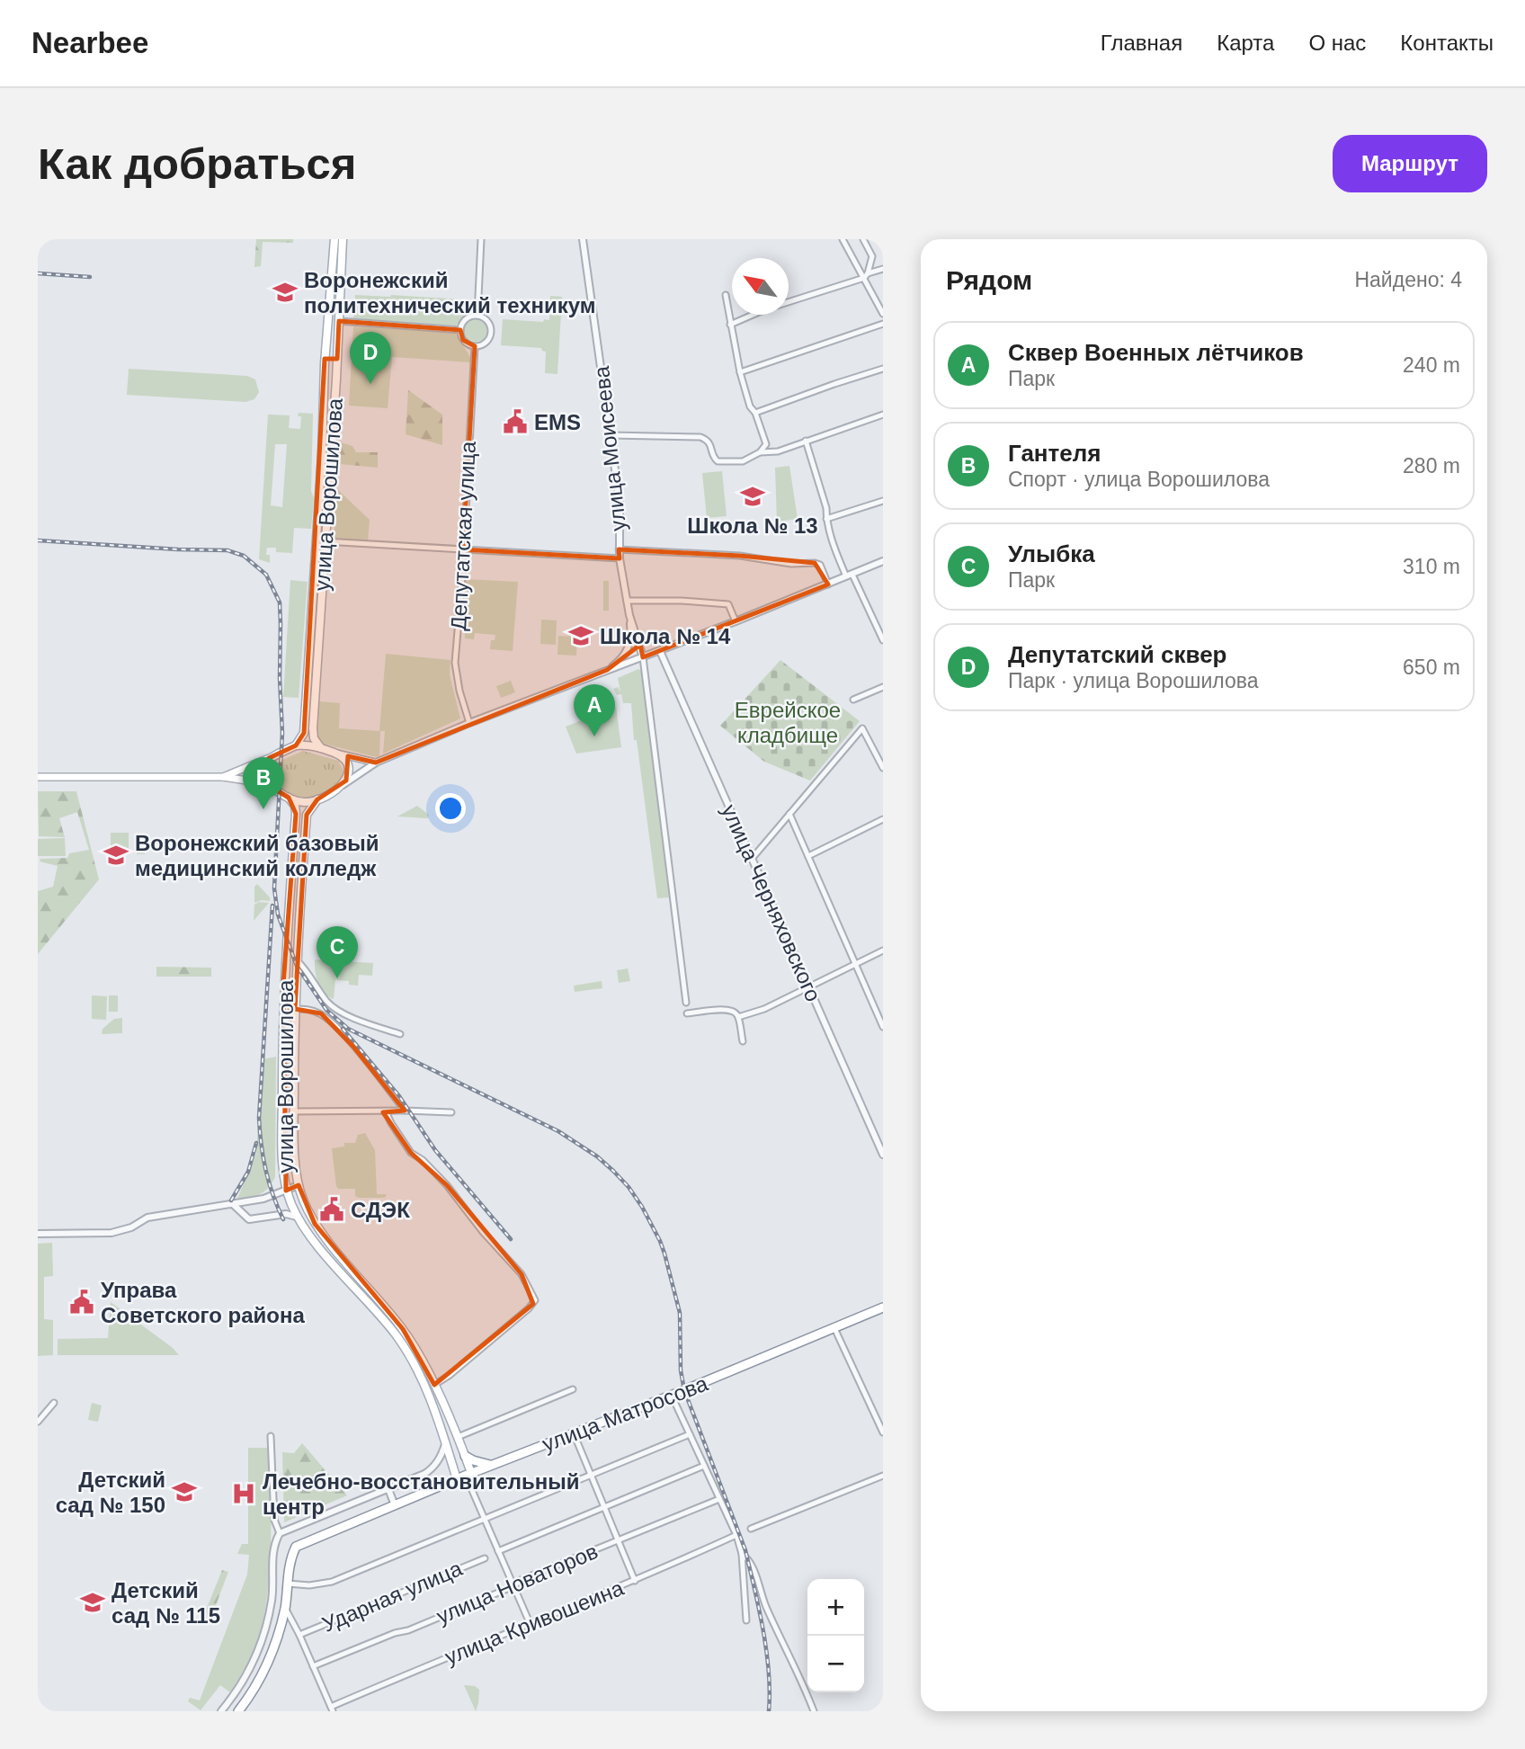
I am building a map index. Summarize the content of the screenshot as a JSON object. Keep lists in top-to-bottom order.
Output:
{
  "streets": {
    "highway": ["улица Матросова"],
    "main road": ["улица Ворошилова"],
    "street": [
      "улица Моисеева",
      "Депутатская улица",
      "улица Черняховского",
      "улица Новаторов",
      "Ударная улица",
      "улица Кривошеина"
    ]
  },
  "crossings": [
    ["улица Ворошилова", "улица Матросова"],
    ["улица Ворошилова", "улица Новаторов"],
    ["улица Ворошилова", "улица Кривошеина"],
    ["улица Новаторов", "улица Кривошеина"],
    ["Ударная улица", "улица Кривошеина"]
  ],
  "parks": ["Еврейское кладбище"],
  "places": {
    "school or university": [
      "Воронежский политехнический техникум",
      "Школа № 13",
      "Школа № 14",
      "Воронежский базовый медицинский колледж",
      "Детский сад № 150",
      "Детский сад № 115"
    ],
    "public building": ["EMS", "СДЭК", "Управа Советского района"],
    "hospital": ["Лечебно-восстановительный центр"]
  },
  "north": "top left",
  "page": {
    "header": "Nearbee",
    "nav": [
      "Главная",
      "Карта",
      "О нас",
      "Контакты"
    ],
    "buttons": "Маршрут",
    "title": "Как добраться",
    "heading": ["Рядом", "Найдено: 4"],
    "list": [
      {
        "mark": "A",
        "name": "Сквер Военных лётчиков",
        "note": "Парк",
        "value": "240 m"
      },
      {
        "mark": "B",
        "name": "Гантеля",
        "note": "Спорт · улица Ворошилова",
        "value": "280 m"
      },
      {
        "mark": "C",
        "name": "Улыбка",
        "note": "Парк",
        "value": "310 m"
      },
      {
        "mark": "D",
        "name": "Депутатский сквер",
        "note": "Парк · улица Ворошилова",
        "value": "650 m"
      }
    ],
    "pins": [
      "D",
      "A",
      "B",
      "C"
    ],
    "map_buttons": ["+", "−"]
  }
}
